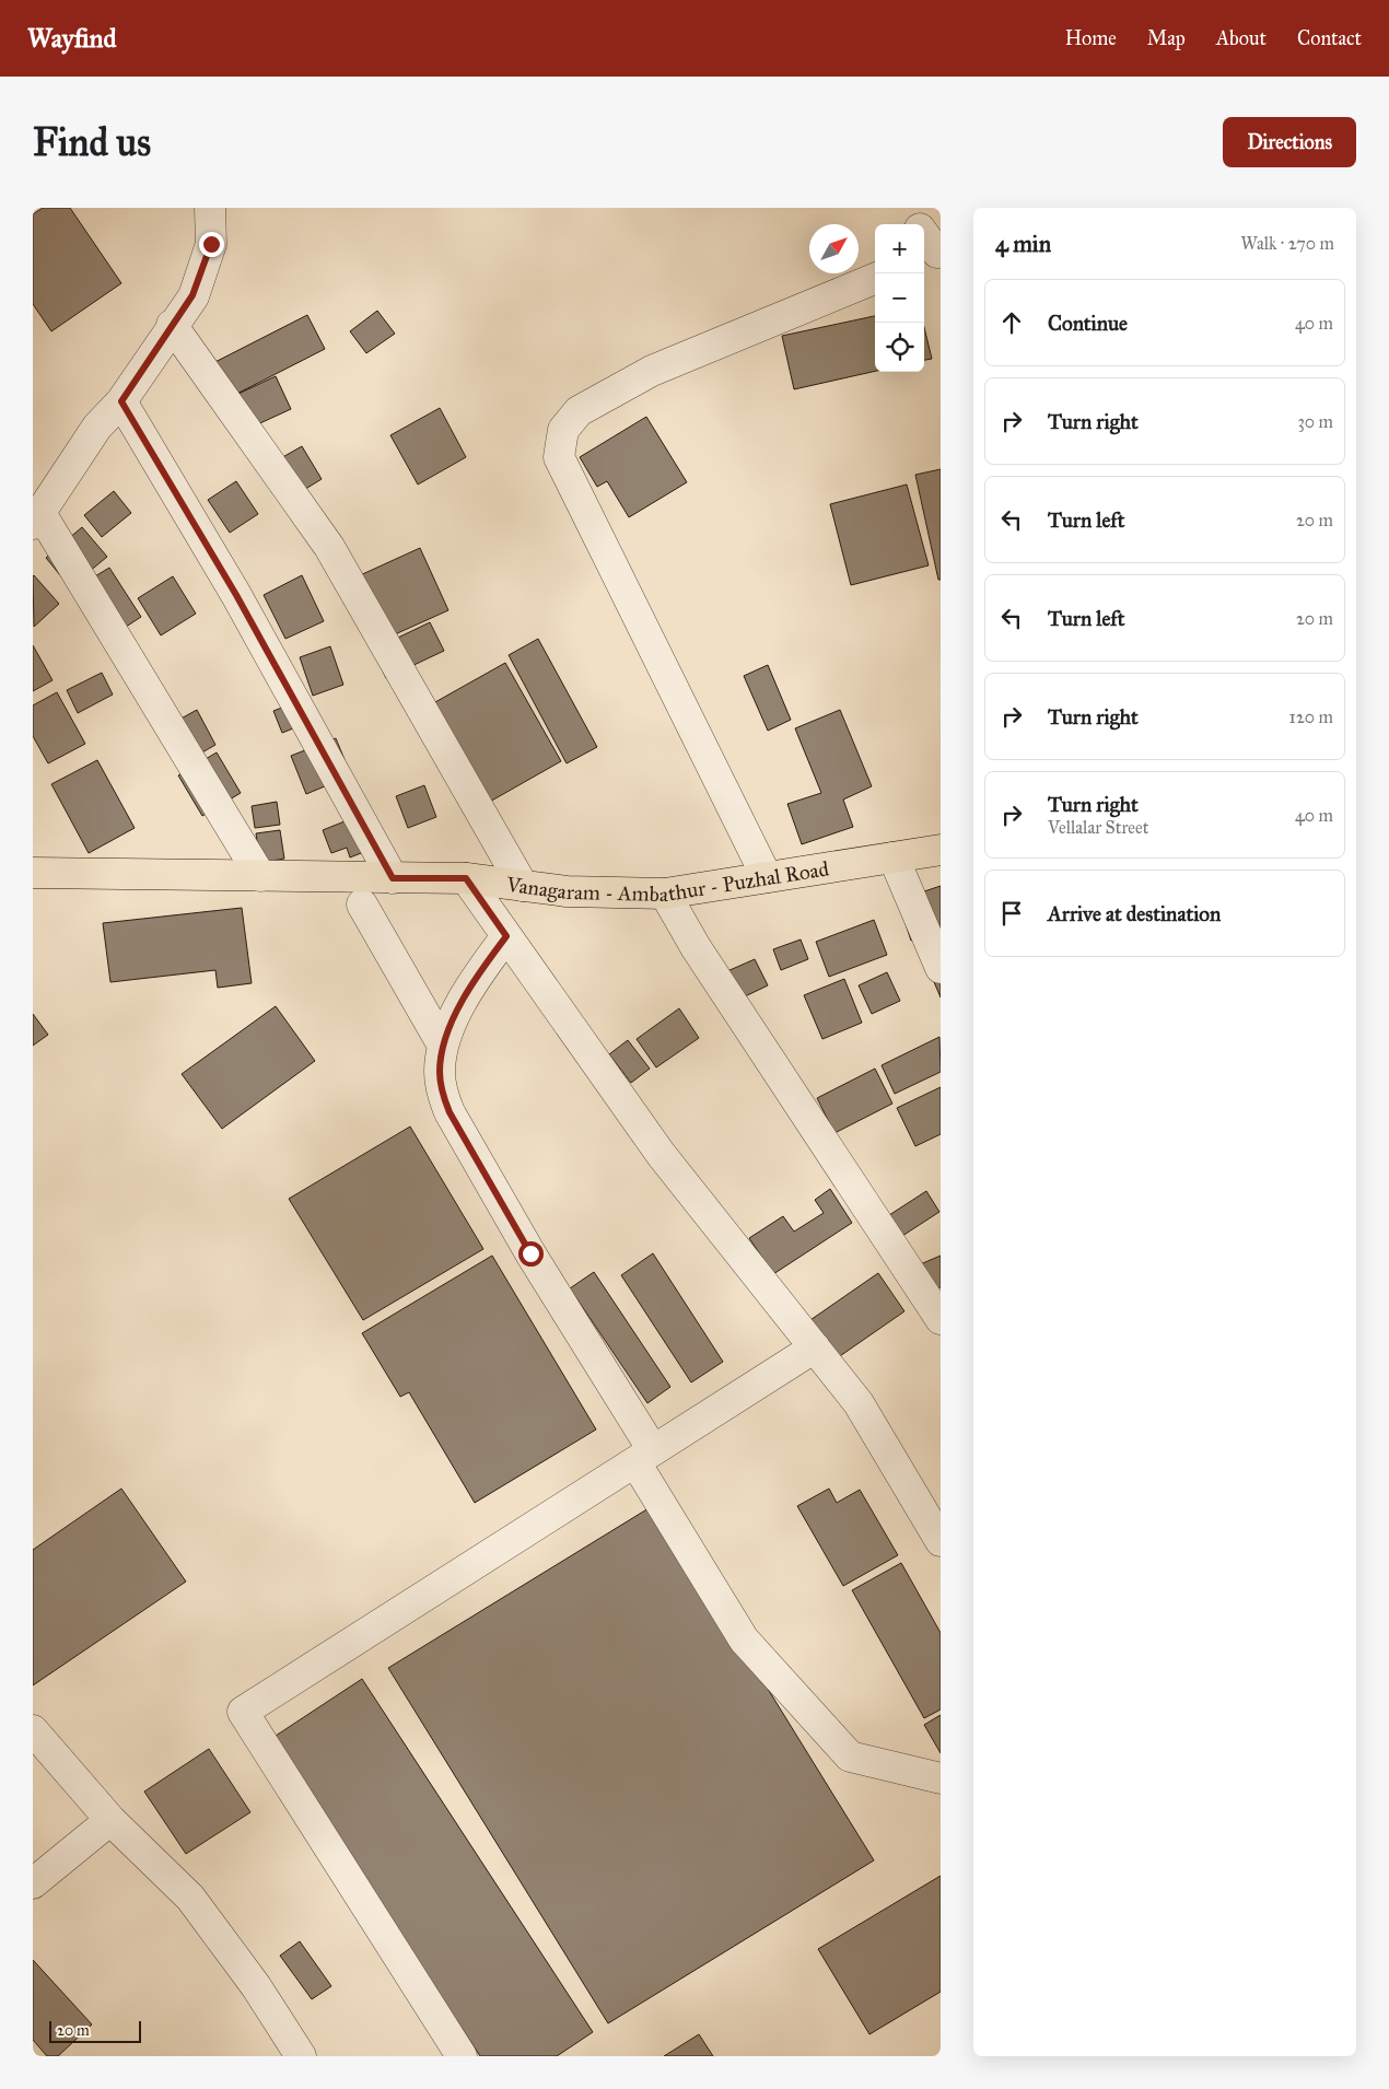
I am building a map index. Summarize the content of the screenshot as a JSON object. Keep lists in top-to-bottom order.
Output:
{
  "streets": {
    "main road": ["Vanagaram - Ambathur - Puzhal Road"]
  },
  "scale_bar": "20 m",
  "north": "top right",
  "page": {
    "header": "Wayfind",
    "nav": [
      "Home",
      "Map",
      "About",
      "Contact"
    ],
    "buttons": "Directions",
    "title": "Find us",
    "heading": ["4 min", "Walk · 270 m"],
    "map_buttons": ["+", "−"],
    "list": [
      ["Continue", "40 m"],
      ["Turn right", "30 m"],
      ["Turn left", "20 m"],
      ["Turn left", "20 m"],
      ["Turn right", "120 m"],
      ["Turn right", "Vellalar Street", "40 m"],
      "Arrive at destination"
    ],
    "scale": "20 m"
  }
}
